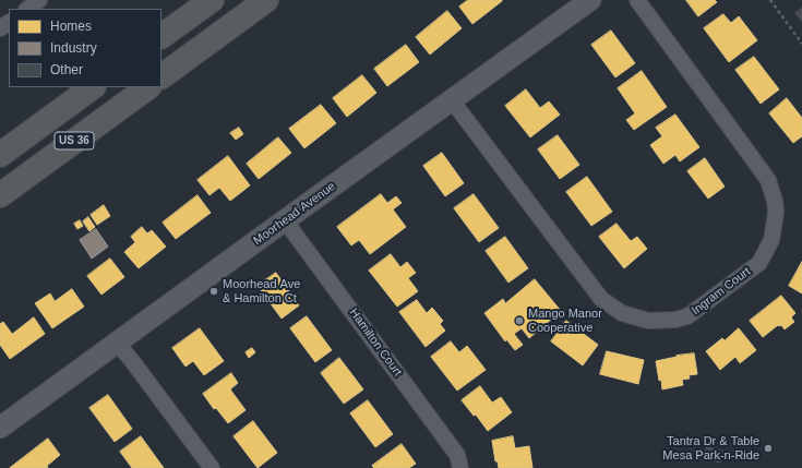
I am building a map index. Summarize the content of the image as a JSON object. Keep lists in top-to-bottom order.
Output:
{
  "streets": {
    "highway": ["US 36"],
    "street": ["Moorhead Avenue", "Ingram Court", "Hamilton Court"]
  },
  "crossings": [
    ["Moorhead Avenue", "Ingram Court"],
    ["Moorhead Avenue", "Hamilton Court"]
  ],
  "places": ["Moorhead Ave & Hamilton Ct", "Mango Manor Cooperative", "Tantra Dr & Table Mesa Park-n-Ride"],
  "legend": ["Homes", "Industry", "Other"]
}
